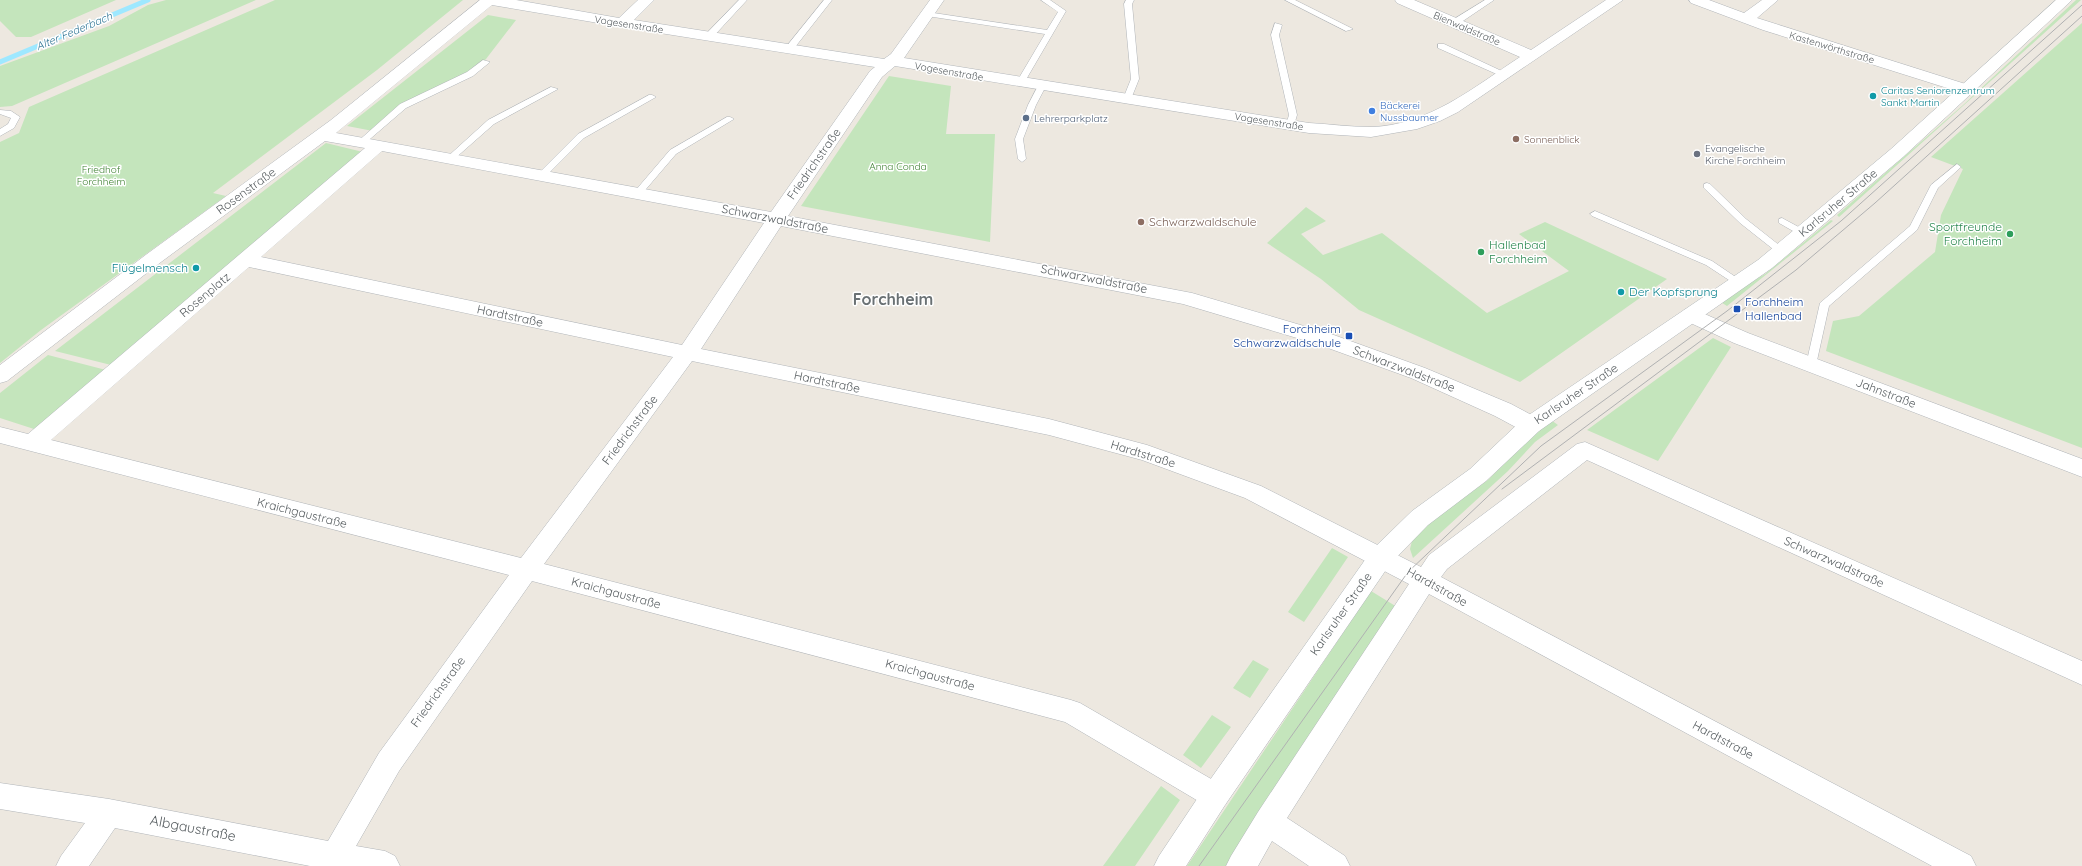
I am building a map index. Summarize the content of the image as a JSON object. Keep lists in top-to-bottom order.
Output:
{
  "streets": {
    "street": [
      "Vogesenstraße",
      "Bienwaldstraße",
      "Kastenwörthstraße",
      "Friedrichstraße",
      "Rosenstraße",
      "Karlsruher Straße",
      "Schwarzwaldstraße",
      "Rosenplatz",
      "Hardtstraße",
      "Jahnstraße",
      "Kraichgaustraße",
      "Albgaustraße"
    ]
  },
  "crossings": [
    ["Vogesenstraße", "Bienwaldstraße"],
    ["Vogesenstraße", "Friedrichstraße"],
    ["Vogesenstraße", "Rosenstraße"],
    ["Kastenwörthstraße", "Karlsruher Straße"],
    ["Friedrichstraße", "Schwarzwaldstraße"],
    ["Friedrichstraße", "Hardtstraße"],
    ["Friedrichstraße", "Kraichgaustraße"],
    ["Friedrichstraße", "Albgaustraße"],
    ["Rosenstraße", "Schwarzwaldstraße"],
    ["Karlsruher Straße", "Schwarzwaldstraße"],
    ["Karlsruher Straße", "Hardtstraße"],
    ["Karlsruher Straße", "Jahnstraße"],
    ["Karlsruher Straße", "Kraichgaustraße"],
    ["Schwarzwaldstraße", "Rosenplatz"],
    ["Schwarzwaldstraße", "Hardtstraße"],
    ["Rosenplatz", "Hardtstraße"],
    ["Rosenplatz", "Kraichgaustraße"]
  ],
  "districts": ["Forchheim"],
  "water": ["Alter Federbach"],
  "parks": ["Anna Conda", "Friedhof Forchheim"],
  "places": {
    "other": [
      "Caritas Seniorenzentrum Sankt Martin",
      "Bäckerei Nussbaumer",
      "Lehrerparkplatz",
      "Sonnenblick",
      "Evangelische Kirche Forchheim",
      "Schwarzwaldschule",
      "Sportfreunde Forchheim",
      "Hallenbad Forchheim",
      "Flügelmensch",
      "Der Kopfsprung"
    ],
    "transit": ["Forchheim Hallenbad", "Forchheim Schwarzwaldschule"]
  }
}
